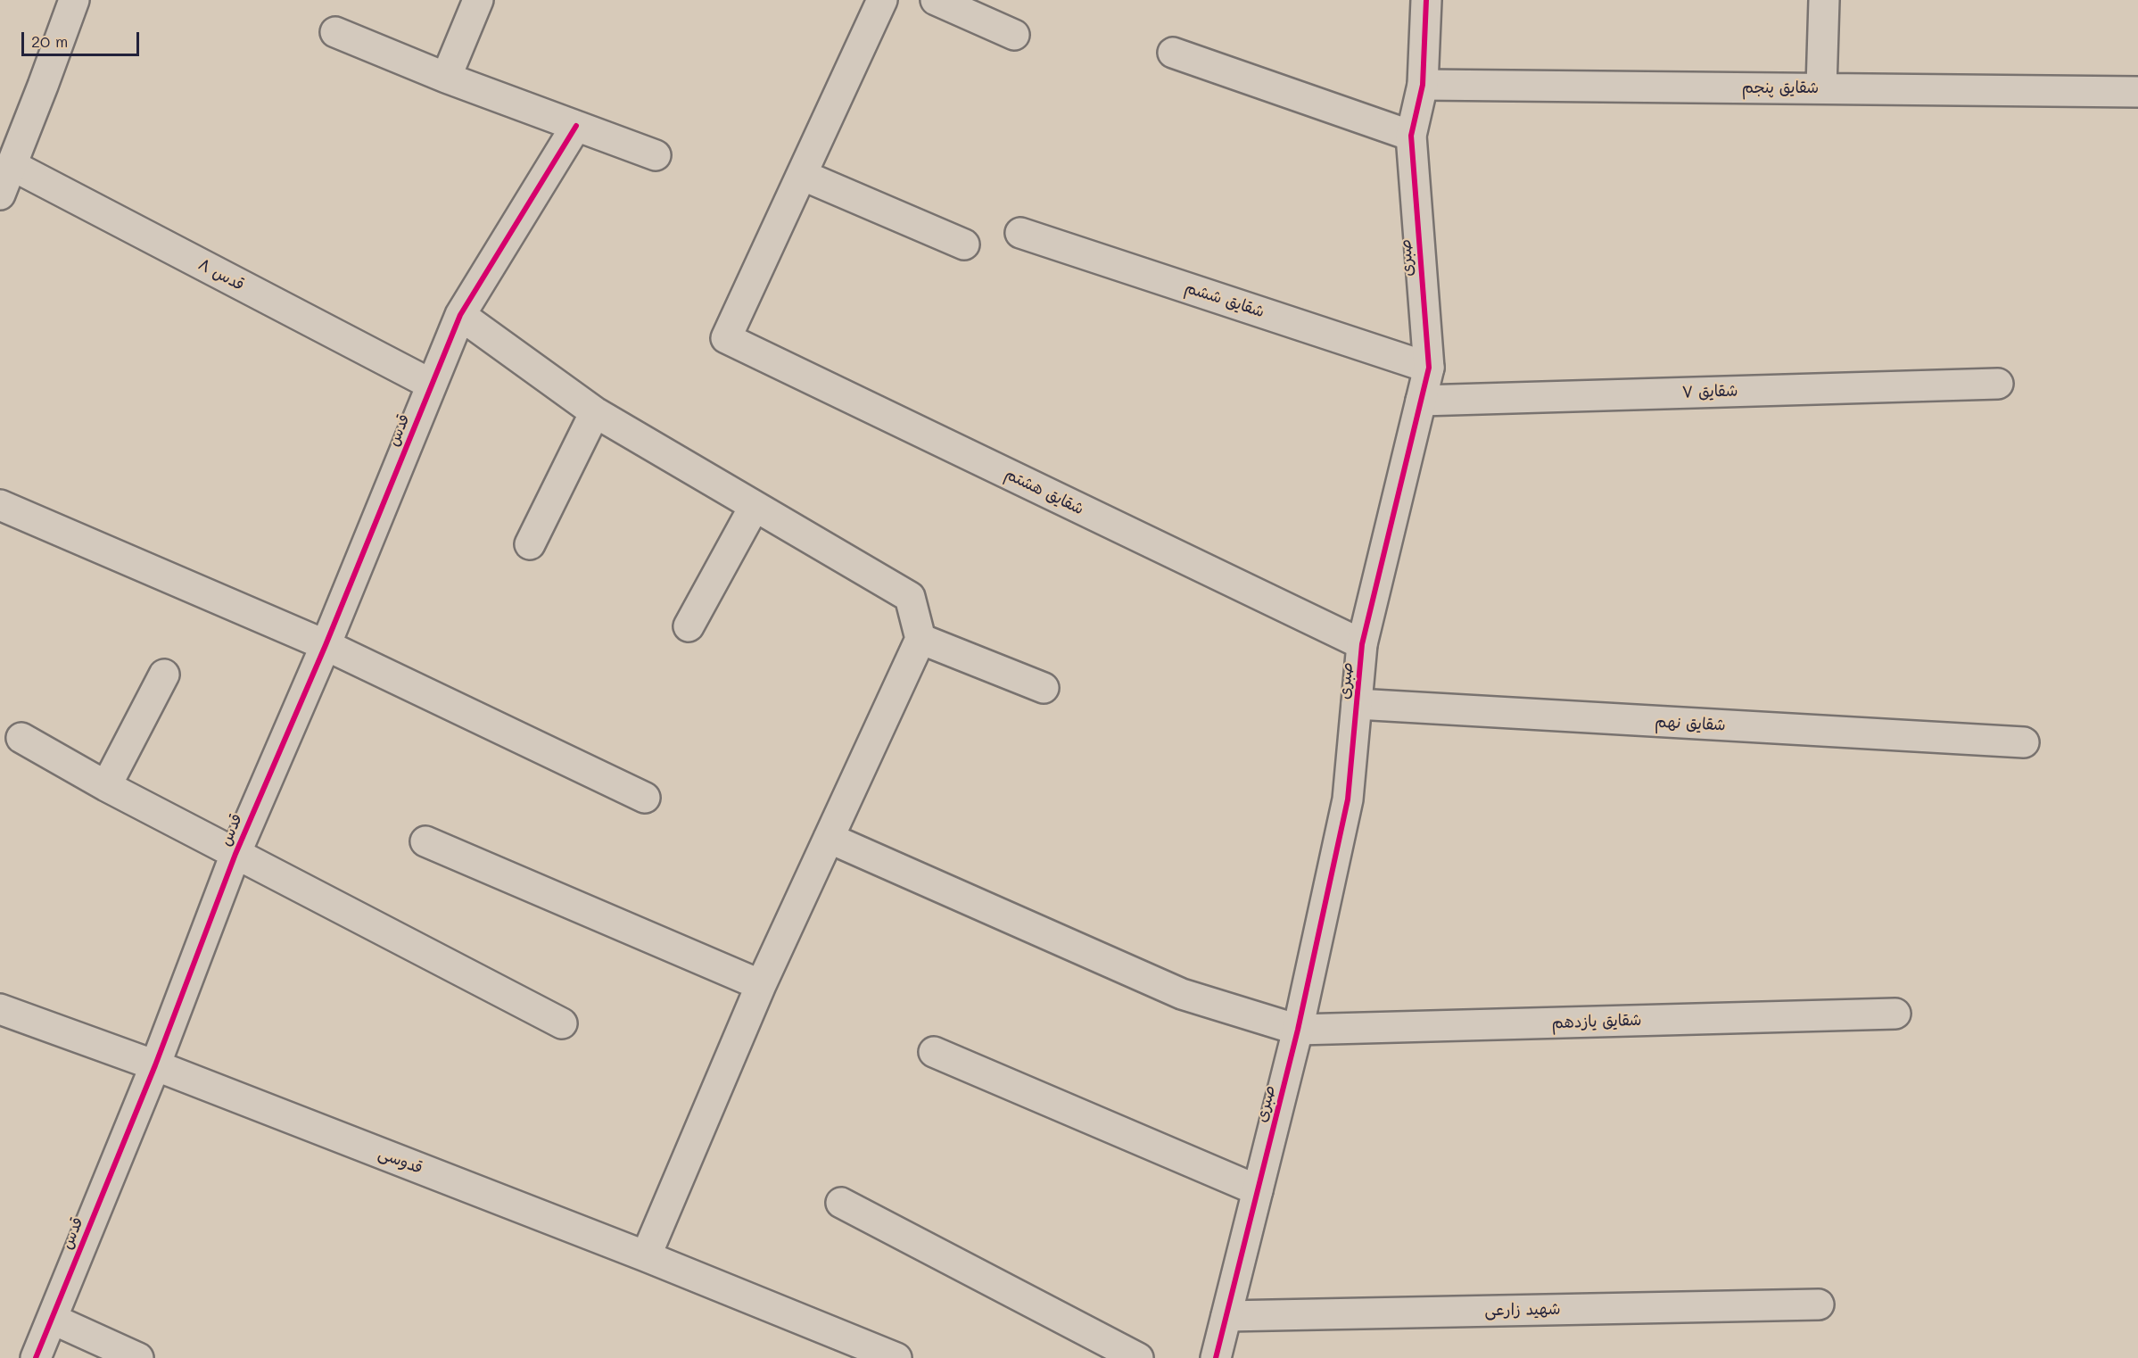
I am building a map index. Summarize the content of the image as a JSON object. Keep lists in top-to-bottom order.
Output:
{
  "streets": {
    "street": [
      "شقایق پنجم",
      "صبری",
      "قدس ۸",
      "شقایق ششم",
      "شقایق ۷",
      "قدس",
      "شقایق هشتم",
      "شقایق نهم",
      "شقایق یازدهم",
      "قدوسی",
      "شهید زارعی"
    ]
  },
  "crossings": [
    ["شقایق پنجم", "صبری"],
    ["صبری", "شقایق ششم"],
    ["صبری", "شقایق ۷"],
    ["صبری", "شقایق هشتم"],
    ["صبری", "شقایق نهم"],
    ["صبری", "شقایق یازدهم"],
    ["صبری", "شهید زارعی"],
    ["قدس ۸", "قدس"],
    ["قدس", "قدوسی"]
  ],
  "scale_bar": "20 m"
}
